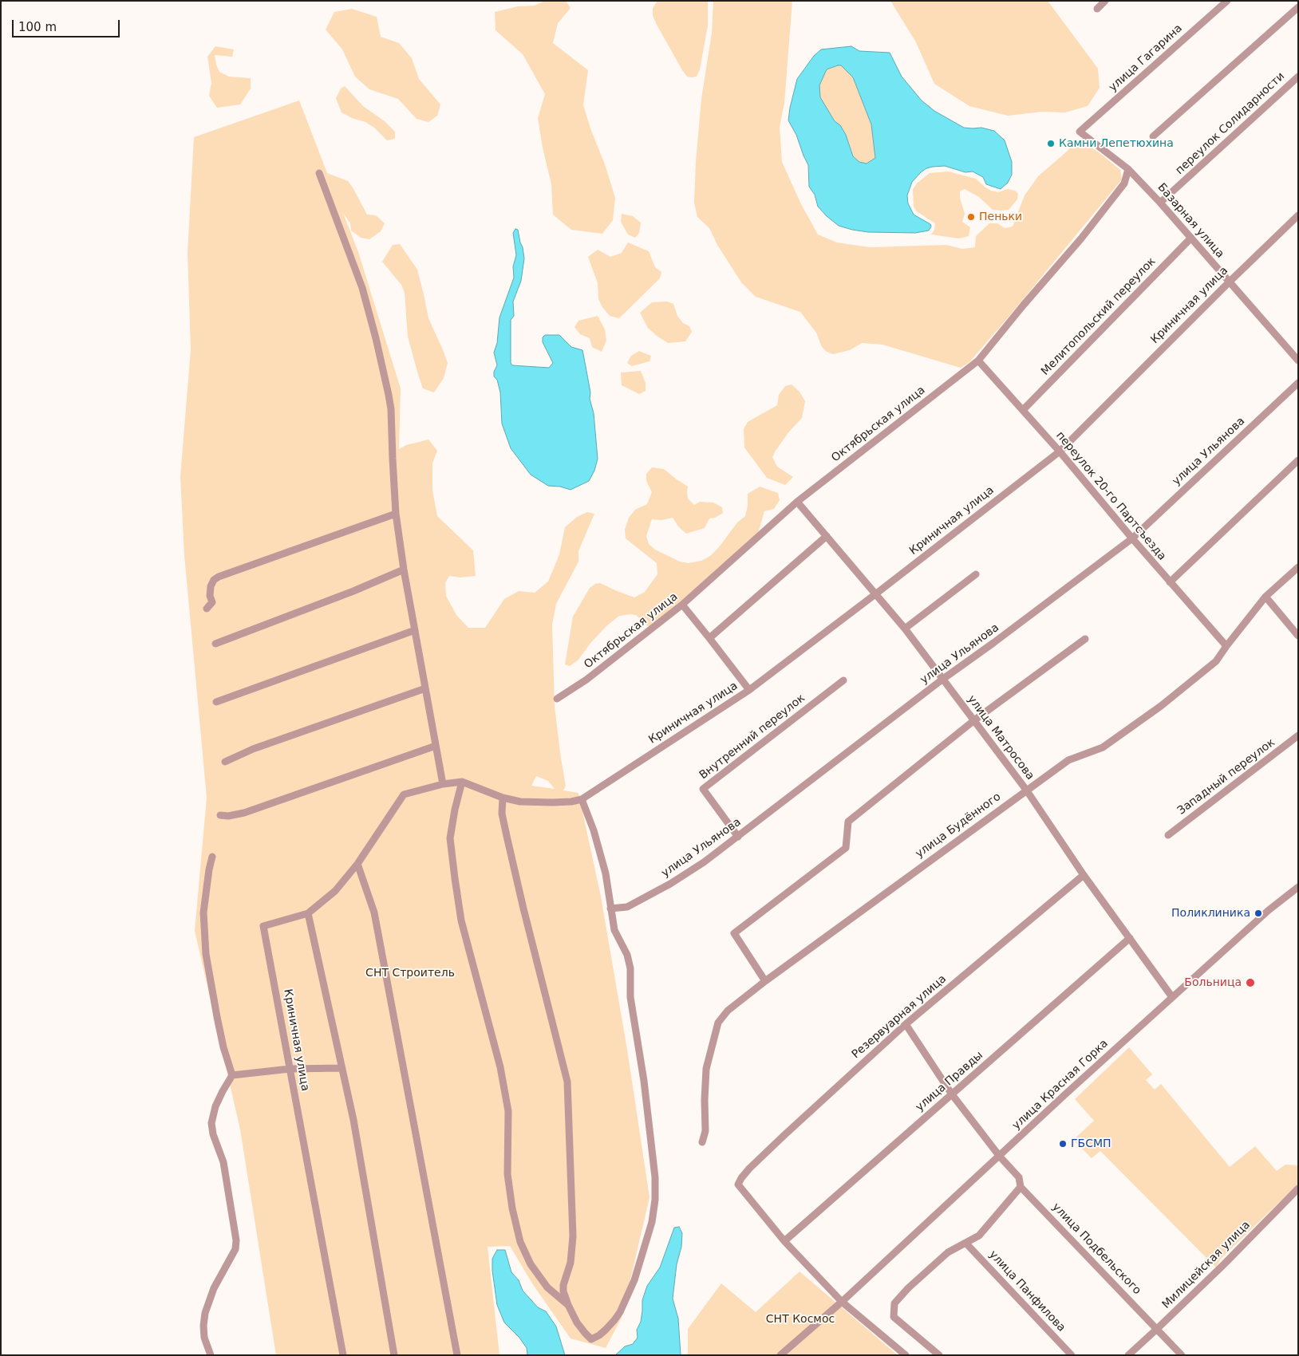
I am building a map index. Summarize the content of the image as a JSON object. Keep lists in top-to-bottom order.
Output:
{
  "streets": {
    "street": [
      "улица Гагарина",
      "переулок Солидарности",
      "Базарная улица",
      "Криничная улица",
      "Мелитопольский переулок",
      "Октябрьская улица",
      "улица Ульянова",
      "переулок 20-го Партсъезда",
      "Внутренний переулок",
      "улица Матросова",
      "Западный переулок",
      "улица Будённого",
      "Резервуарная улица",
      "улица Правды",
      "улица Красная Горка",
      "улица Подбельского",
      "Милицейская улица",
      "улица Панфилова"
    ]
  },
  "crossings": [
    ["улица Гагарина", "Базарная улица"],
    ["улица Гагарина", "Октябрьская улица"],
    ["переулок Солидарности", "Базарная улица"],
    ["Базарная улица", "Криничная улица"],
    ["Базарная улица", "Мелитопольский переулок"],
    ["Базарная улица", "Октябрьская улица"],
    ["Криничная улица", "переулок 20-го Партсъезда"],
    ["Криничная улица", "улица Матросова"],
    ["Мелитопольский переулок", "переулок 20-го Партсъезда"],
    ["Октябрьская улица", "переулок 20-го Партсъезда"],
    ["Октябрьская улица", "улица Матросова"],
    ["улица Ульянова", "переулок 20-го Партсъезда"],
    ["улица Ульянова", "Внутренний переулок"],
    ["улица Ульянова", "улица Матросова"],
    ["переулок 20-го Партсъезда", "улица Будённого"],
    ["улица Матросова", "улица Будённого"],
    ["улица Матросова", "Резервуарная улица"],
    ["улица Матросова", "улица Правды"],
    ["улица Матросова", "улица Красная Горка"],
    ["Резервуарная улица", "улица Правды"],
    ["Резервуарная улица", "улица Подбельского"],
    ["улица Правды", "улица Подбельского"],
    ["улица Красная Горка", "улица Подбельского"],
    ["улица Подбельского", "Милицейская улица"]
  ],
  "parks": ["СНТ Строитель", "СНТ Космос"],
  "places": [
    "Камни Лепетюхина",
    "Пеньки",
    "Поликлиника",
    "Больница",
    "ГБСМП"
  ],
  "scale_bar": "100 m"
}
